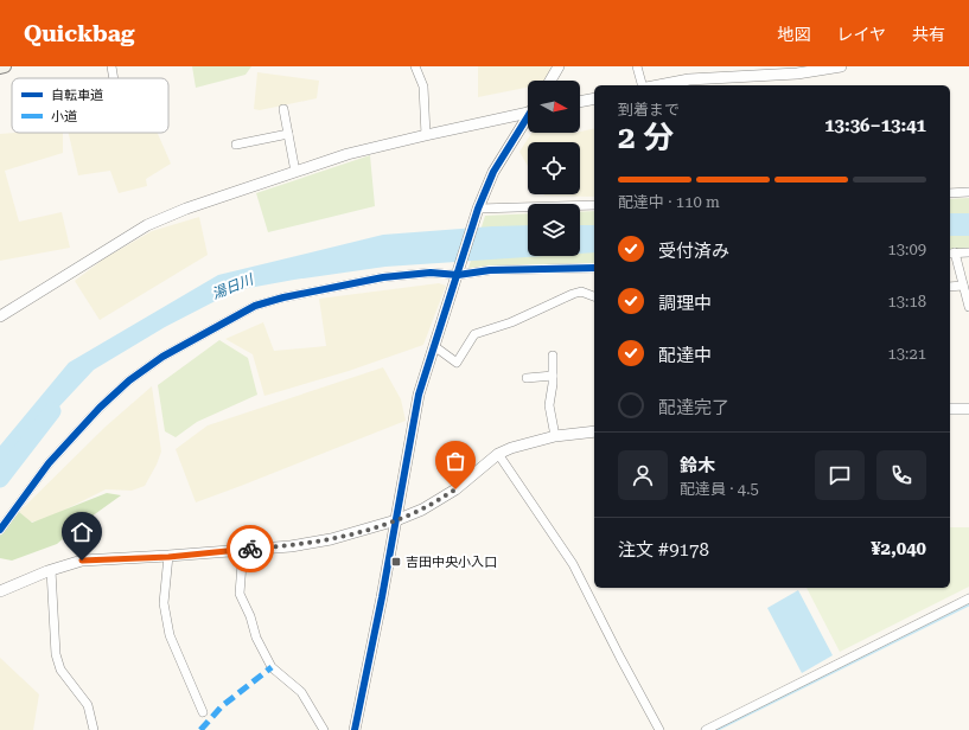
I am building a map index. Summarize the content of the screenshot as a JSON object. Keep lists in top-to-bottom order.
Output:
{
  "water": ["湯日川"],
  "places": {
    "transit": ["吉田中央小入口"]
  },
  "legend": ["自転車道", "小道"],
  "north": "right",
  "page": {
    "header": "Quickbag",
    "nav": ["地図", "レイヤ", "共有"],
    "heading": ["2 分", "到着まで", "13:36–13:41"],
    "panel": [
      "鈴木",
      "配達員 · 4.5",
      "注文 #9178",
      "¥2,040"
    ],
    "bar": "配達中 · 110 m",
    "list": [
      ["受付済み", "13:09"],
      ["調理中", "13:18"],
      ["配達中", "13:21"],
      "配達完了"
    ]
  }
}
